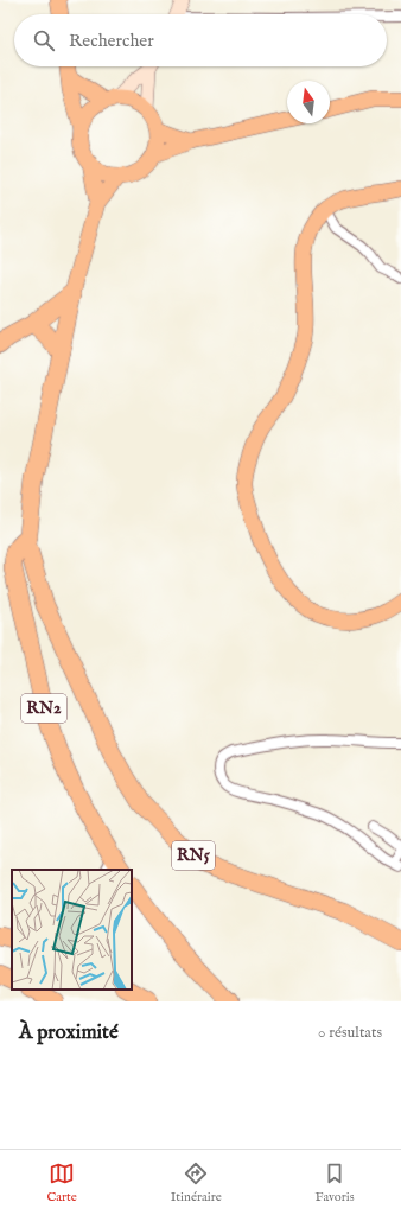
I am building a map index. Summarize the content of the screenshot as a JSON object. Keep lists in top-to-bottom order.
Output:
{
  "streets": {
    "highway": ["RN2", "RN5"]
  },
  "crossings": [
    ["RN2", "RN5"]
  ],
  "north": "top",
  "page": {
    "search": "Rechercher",
    "heading": ["À proximité", "0 résultats"],
    "nav": ["Carte", "Itinéraire", "Favoris"]
  }
}
